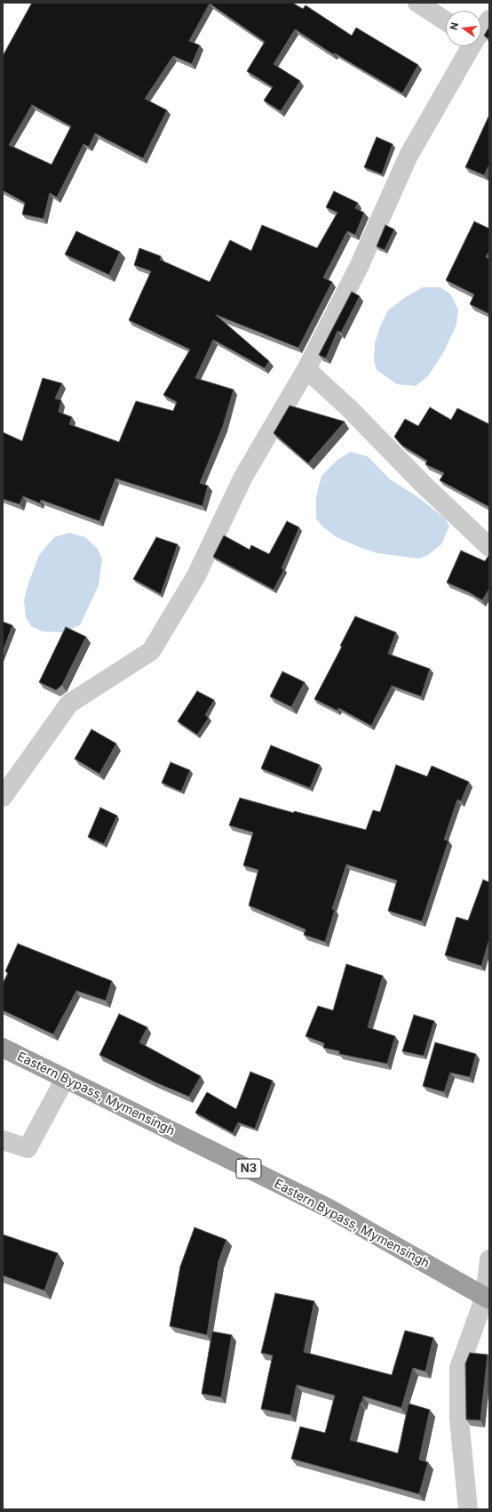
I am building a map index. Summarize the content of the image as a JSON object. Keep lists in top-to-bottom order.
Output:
{
  "streets": {
    "highway": ["Eastern Bypass, Mymensingh", "N3"]
  },
  "north": "left"
}
